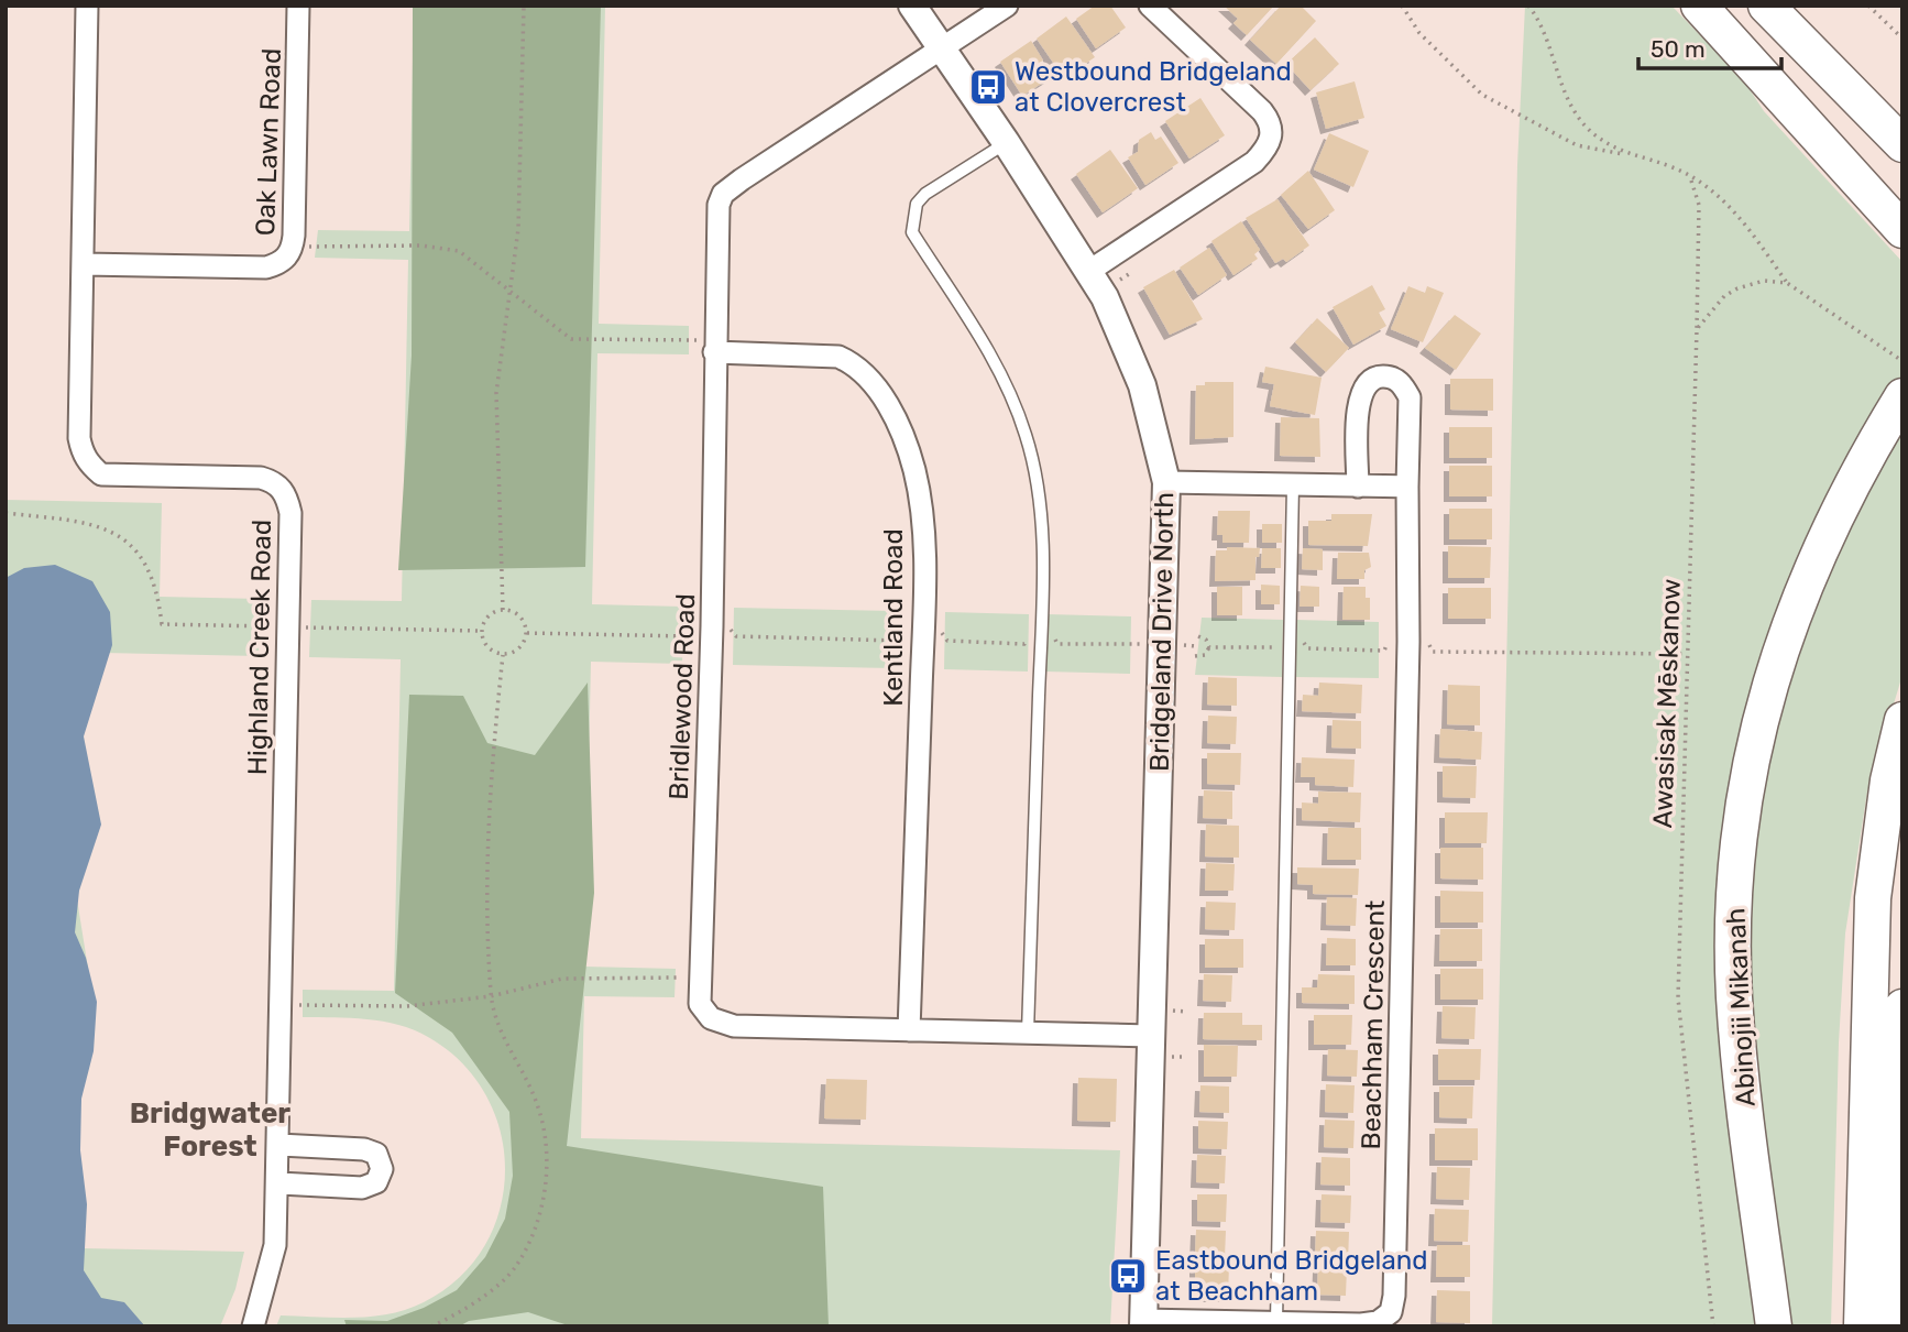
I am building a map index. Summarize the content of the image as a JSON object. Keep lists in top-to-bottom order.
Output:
{
  "streets": {
    "main road": ["Abinojii Mikanah"],
    "street": [
      "Oak Lawn Road",
      "Kentland Road",
      "Bridgeland Drive North",
      "Highland Creek Road",
      "Bridlewood Road",
      "Beachham Crescent"
    ],
    "path": ["Awasisak Mēskanow"]
  },
  "crossings": [
    ["Oak Lawn Road", "Highland Creek Road"],
    ["Kentland Road", "Bridlewood Road"],
    ["Bridgeland Drive North", "Bridlewood Road"],
    ["Bridgeland Drive North", "Beachham Crescent"]
  ],
  "districts": ["Bridgwater Forest"],
  "places": {
    "bus stop": ["Westbound Bridgeland at Clovercrest", "Eastbound Bridgeland at Beachham"]
  },
  "scale_bar": "50 m"
}
